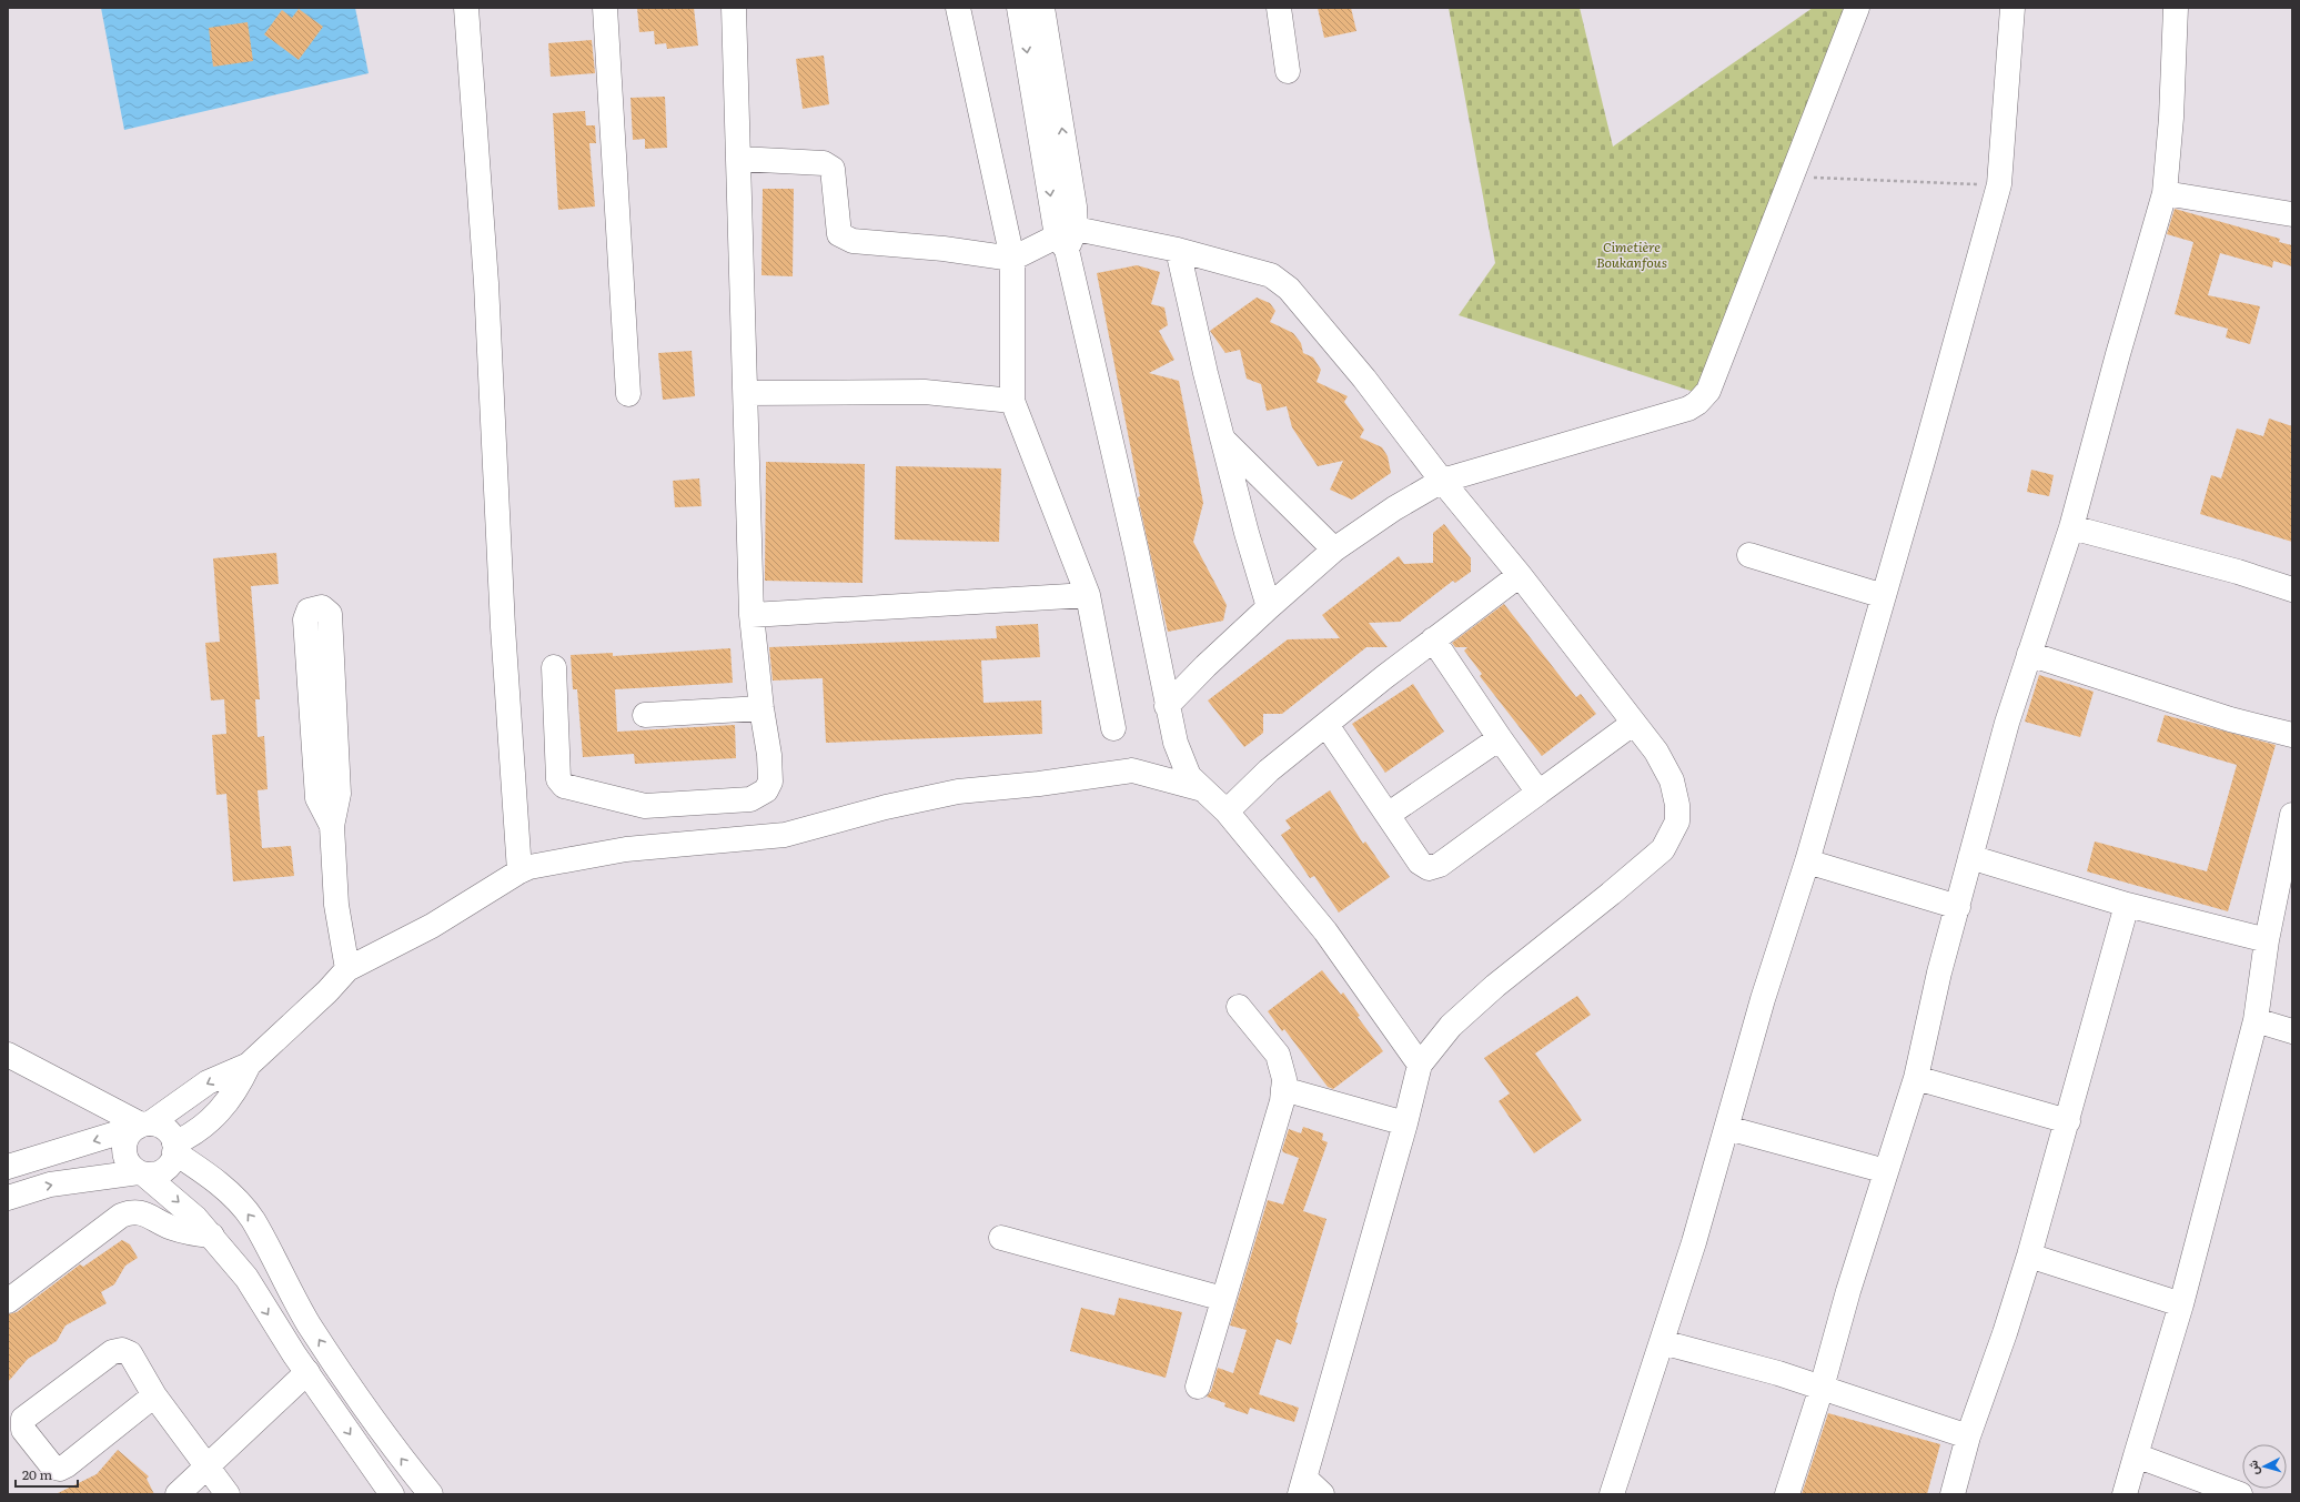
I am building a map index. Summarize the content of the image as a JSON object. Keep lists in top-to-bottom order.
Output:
{
  "parks": ["Cimetière Boukanfous"],
  "scale_bar": "20 m",
  "north": "left"
}
